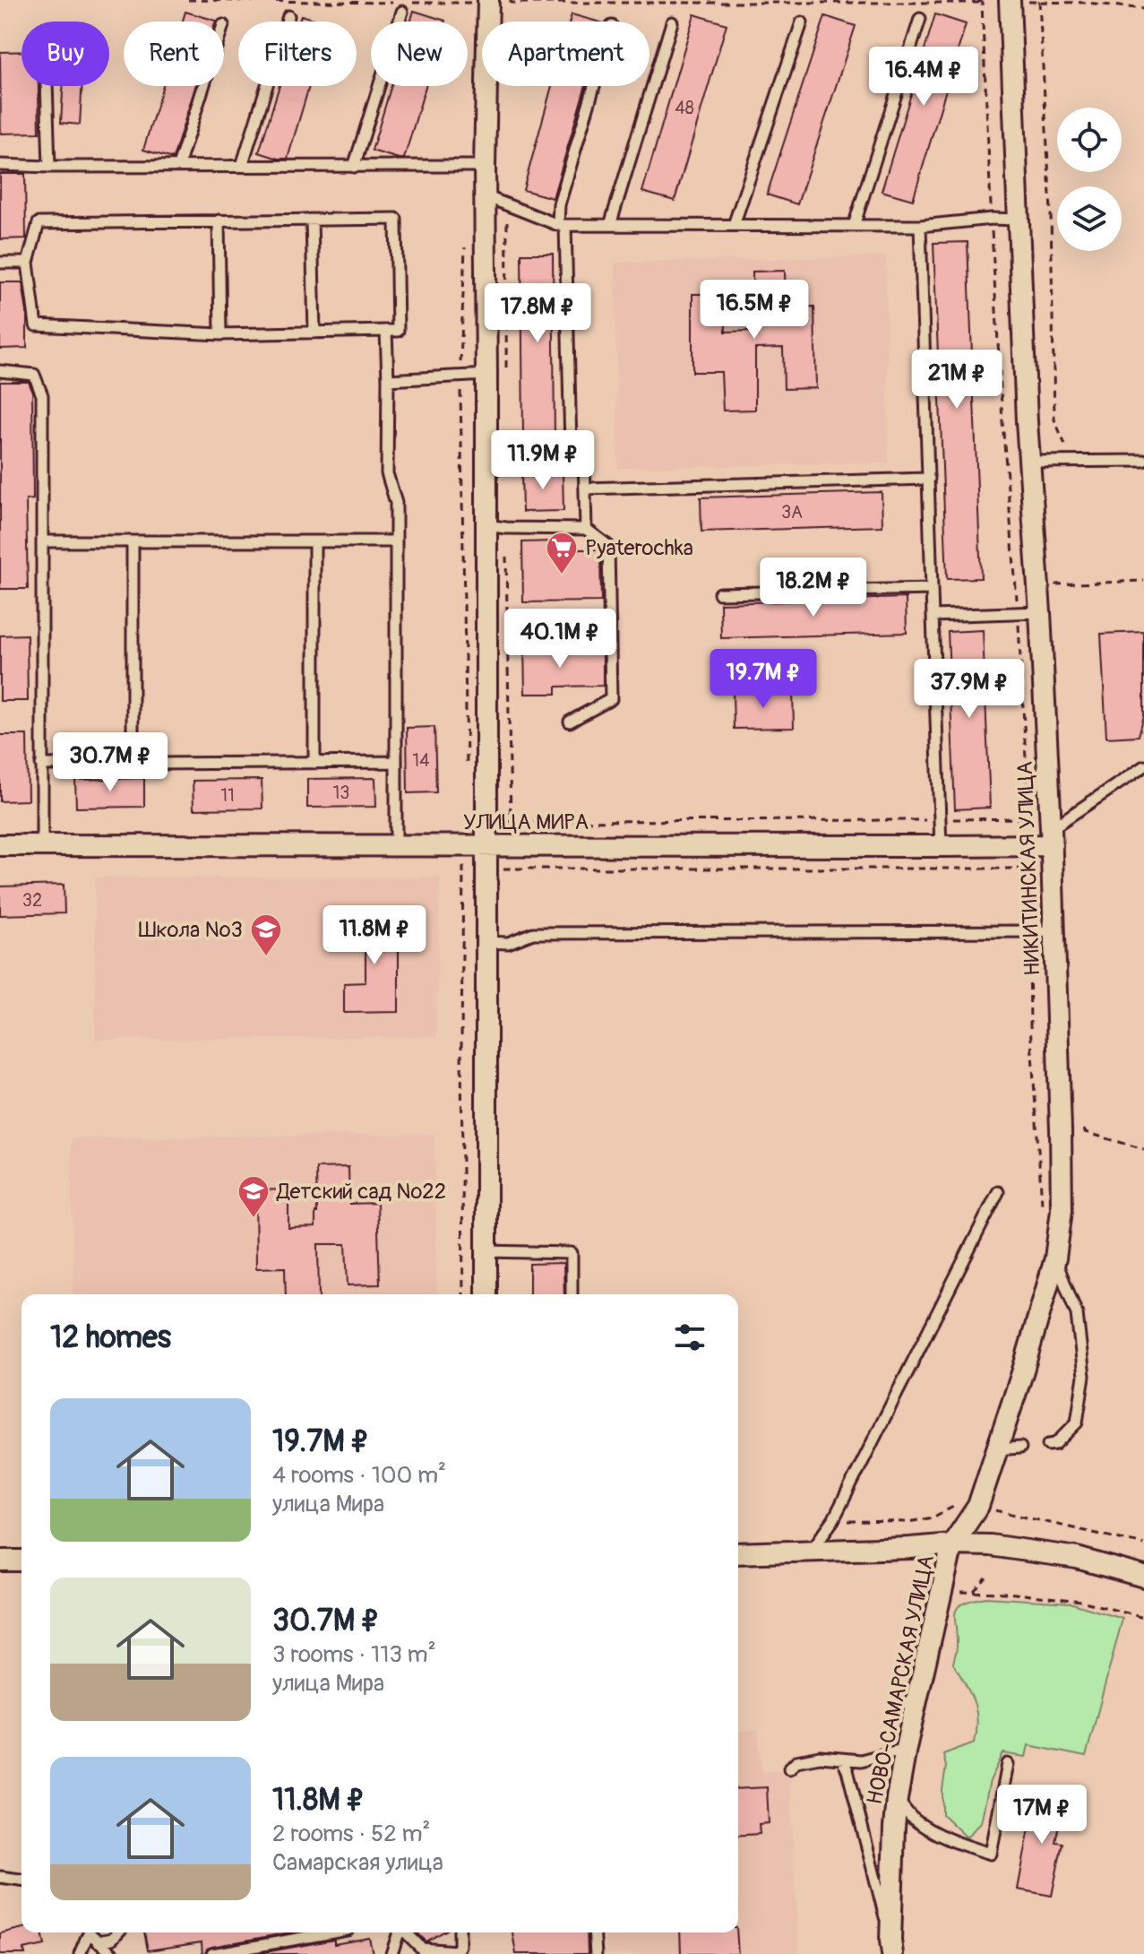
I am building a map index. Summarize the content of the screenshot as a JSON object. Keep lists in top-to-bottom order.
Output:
{
  "streets": {
    "street": ["УЛИЦА МИРА", "НИКИТИНСКАЯ УЛИЦА", "НОВО-САМАРСКАЯ УЛИЦА"]
  },
  "crossings": [
    ["УЛИЦА МИРА", "НИКИТИНСКАЯ УЛИЦА"],
    ["НИКИТИНСКАЯ УЛИЦА", "НОВО-САМАРСКАЯ УЛИЦА"]
  ],
  "places": {
    "supermarket": ["Pyaterochka"],
    "school or university": ["Школа №3", "Детский сад №22"]
  },
  "house_numbers": [
    "48",
    "3А",
    "14",
    "13",
    "11",
    "32"
  ],
  "page": {
    "chip": [
      "Buy",
      "Rent",
      "Filters",
      "New",
      "Apartment"
    ],
    "price": [
      "16.4M ₽",
      "16.5M ₽",
      "17.8M ₽",
      "21M ₽",
      "11.9M ₽",
      "18.2M ₽",
      "40.1M ₽",
      "19.7M ₽",
      "37.9M ₽",
      "30.7M ₽",
      "11.8M ₽",
      "17M ₽"
    ],
    "heading": "12 homes",
    "list": [
      {
        "name": "19.7M ₽",
        "note": "4 rooms · 100 m² · улица Мира"
      },
      {
        "name": "30.7M ₽",
        "note": "3 rooms · 113 m² · улица Мира"
      },
      {
        "name": "11.8M ₽",
        "note": "2 rooms · 52 m² · Самарская улица"
      }
    ]
  }
}
